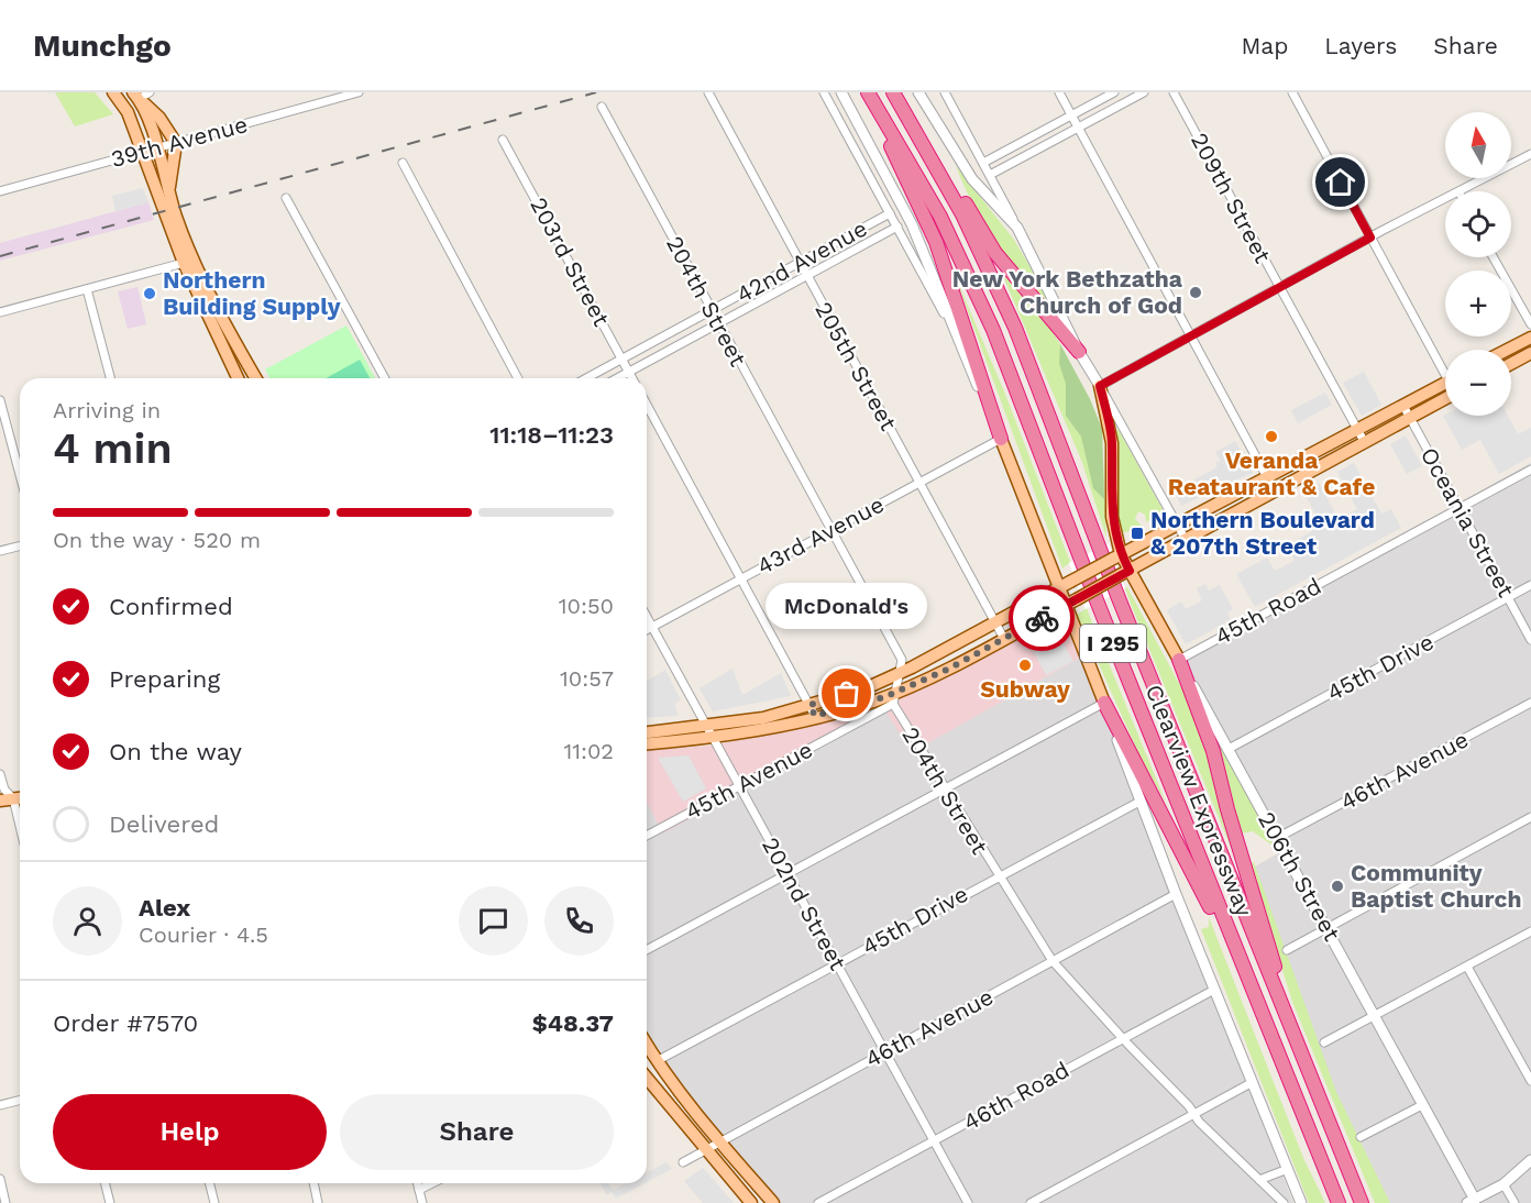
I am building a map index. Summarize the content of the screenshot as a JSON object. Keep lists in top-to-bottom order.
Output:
{
  "streets": {
    "highway": ["I 295", "Clearview Expressway"],
    "main road": ["206th Street"],
    "street": [
      "39th Avenue",
      "209th Street",
      "203rd Street",
      "42nd Avenue",
      "204th Street",
      "205th Street",
      "Oceania Street",
      "43rd Avenue",
      "45th Road",
      "45th Drive",
      "46th Avenue",
      "45th Avenue",
      "202nd Street",
      "46th Road"
    ]
  },
  "crossings": [
    ["203rd Street", "42nd Avenue"],
    ["42nd Avenue", "204th Street"],
    ["42nd Avenue", "205th Street"],
    ["204th Street", "43rd Avenue"],
    ["204th Street", "45th Drive"],
    ["204th Street", "46th Avenue"],
    ["204th Street", "45th Avenue"],
    ["204th Street", "46th Road"],
    ["205th Street", "43rd Avenue"],
    ["Oceania Street", "45th Road"],
    ["Oceania Street", "45th Drive"],
    ["43rd Avenue", "202nd Street"],
    ["45th Road", "206th Street"],
    ["45th Drive", "206th Street"],
    ["45th Drive", "202nd Street"],
    ["46th Avenue", "206th Street"],
    ["46th Avenue", "202nd Street"],
    ["45th Avenue", "202nd Street"],
    ["202nd Street", "46th Road"]
  ],
  "places": {
    "other": [
      "New York Bethzatha Church of God",
      "Northern Building Supply",
      "Veranda Reataurant & Cafe",
      "Subway",
      "McDonald's",
      "Community Baptist Church"
    ],
    "transit": ["Northern Boulevard & 207th Street"]
  },
  "north": "top",
  "page": {
    "header": "Munchgo",
    "nav": ["Map", "Layers", "Share"],
    "map_buttons": ["+", "−"],
    "heading": ["4 min", "Arriving in", "11:18–11:23"],
    "panel": [
      "Alex",
      "Courier · 4.5",
      "Order #7570",
      "$48.37"
    ],
    "bar": "On the way · 520 m",
    "list": [
      ["Confirmed", "10:50"],
      ["Preparing", "10:57"],
      ["On the way", "11:02"],
      "Delivered"
    ],
    "bubble": "McDonald's",
    "buttons": ["Help", "Share"]
  }
}
